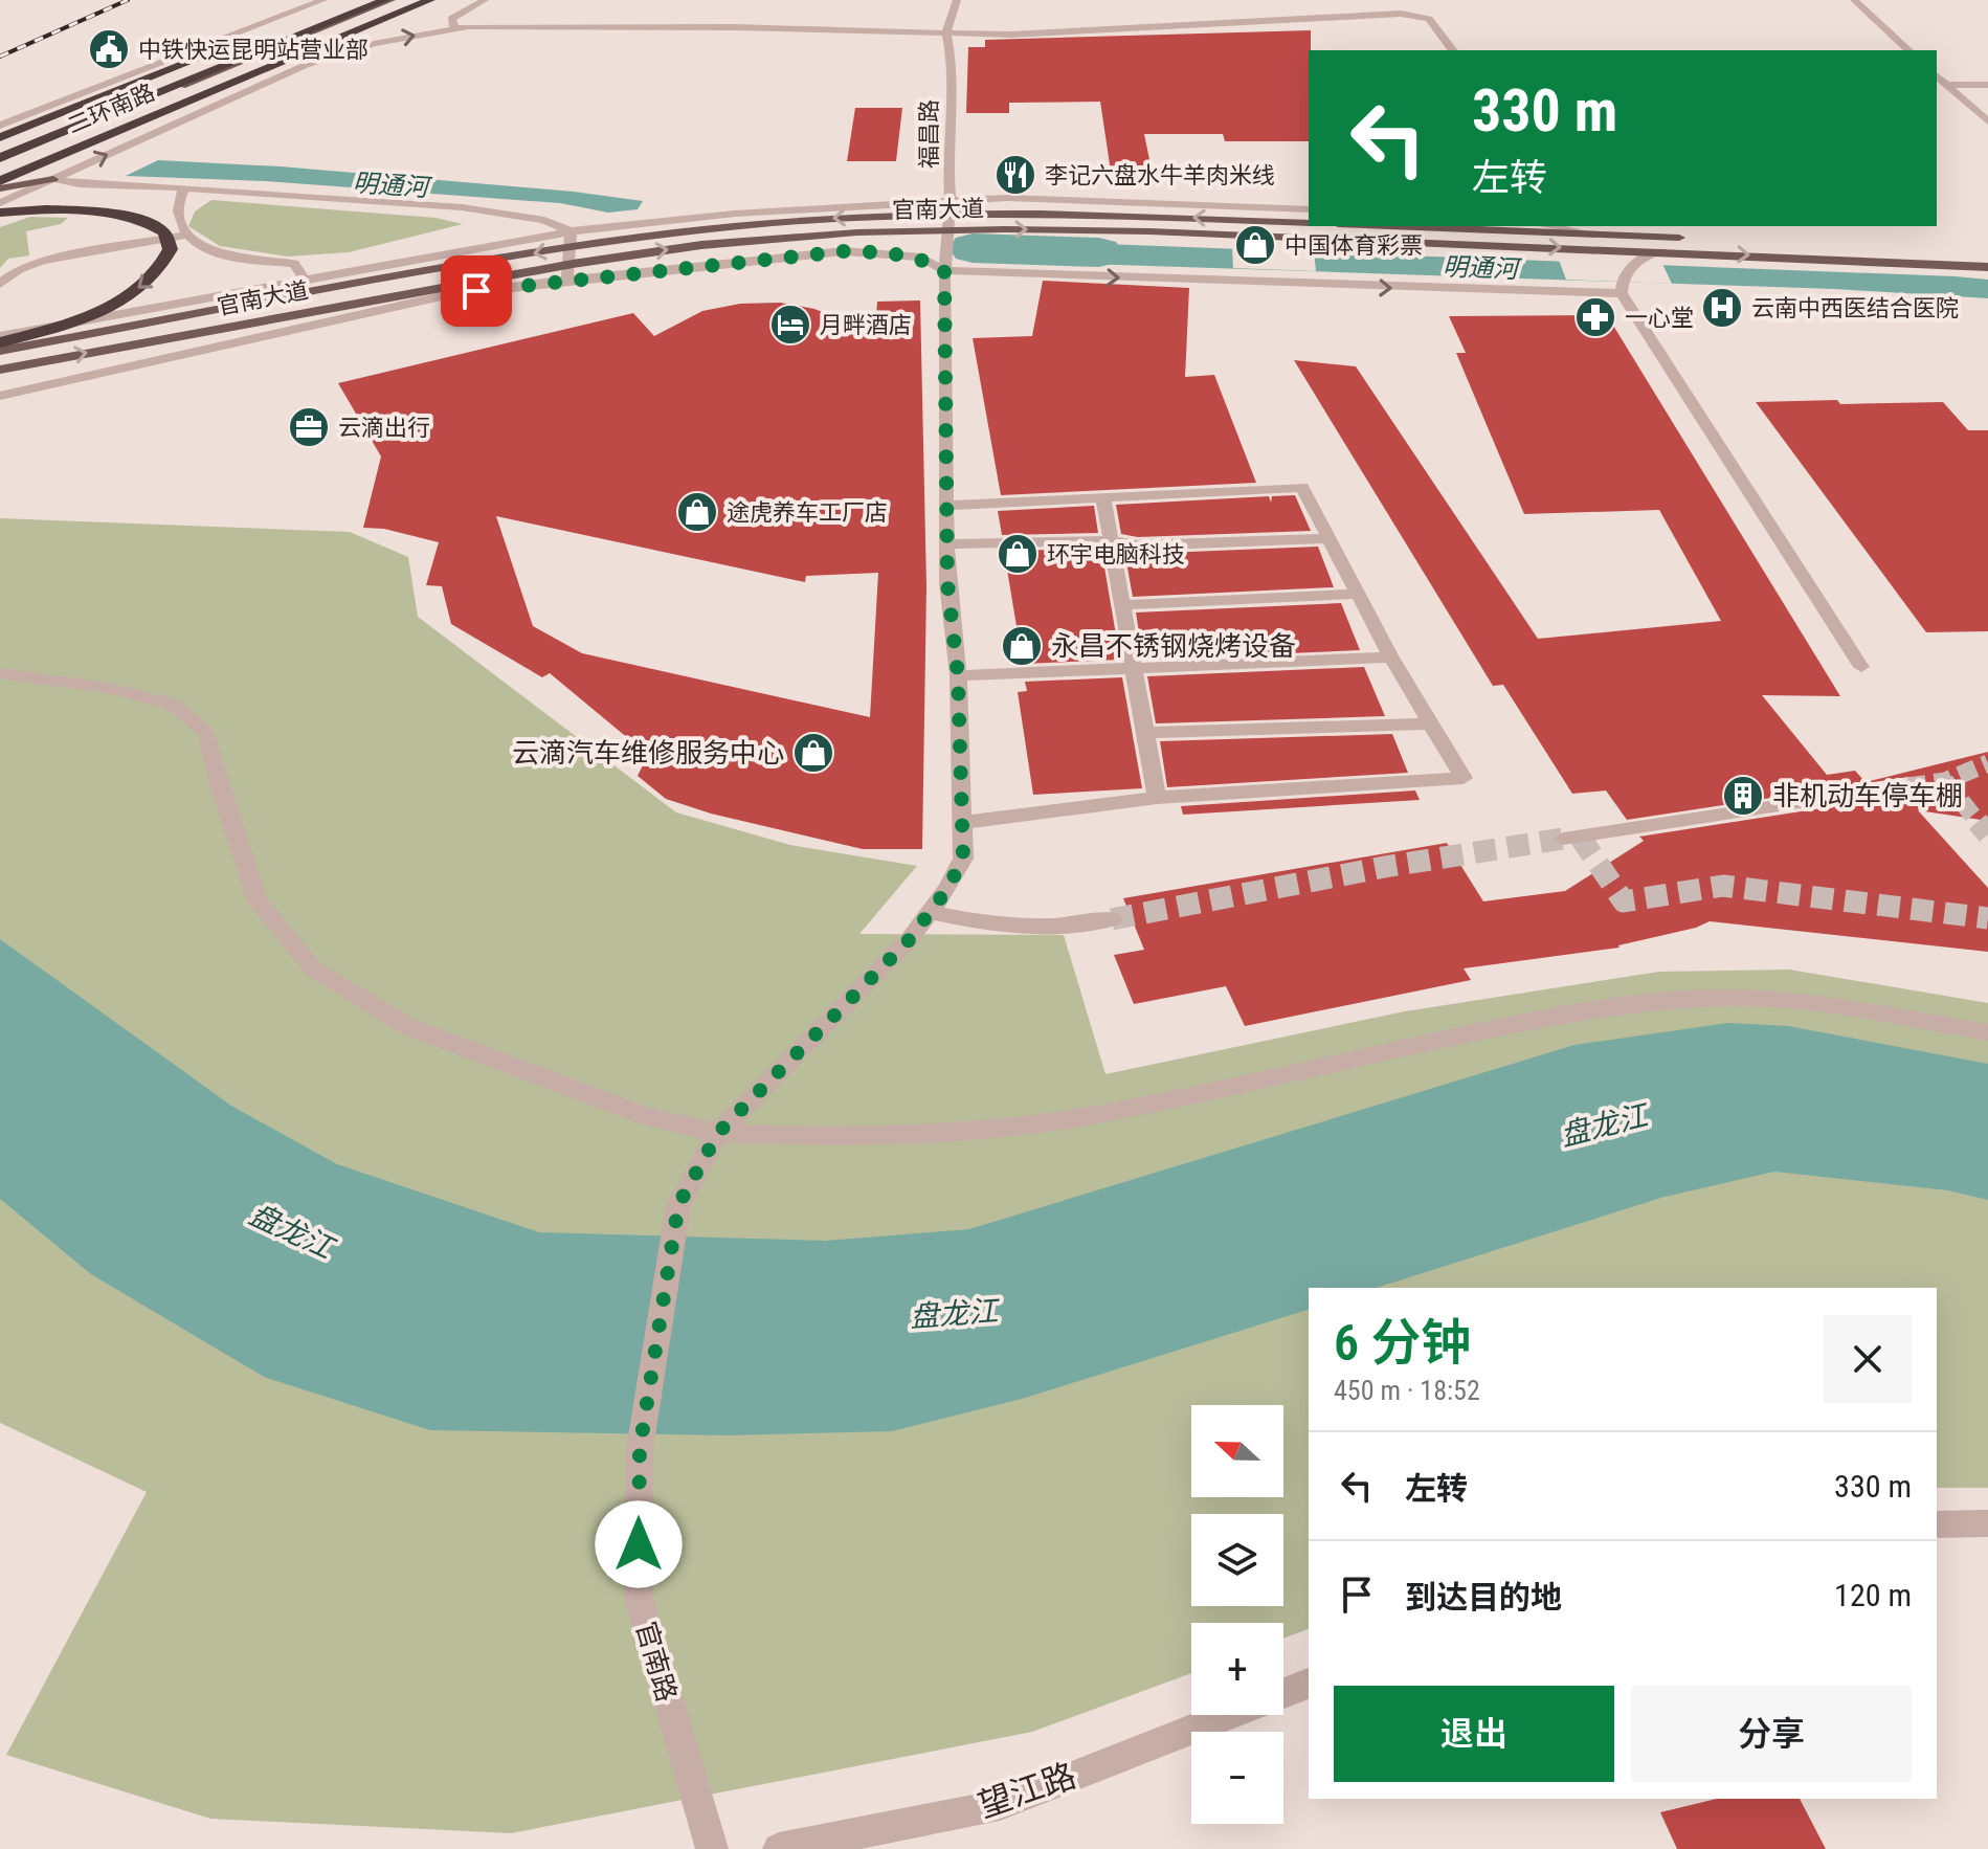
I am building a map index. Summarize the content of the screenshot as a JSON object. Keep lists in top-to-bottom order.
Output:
{
  "streets": {
    "main road": ["官南大道"],
    "street": ["福昌路", "官南路", "望江路"]
  },
  "crossings": [
    ["福昌路", "官南路"]
  ],
  "water": ["明通河", "盘龙江"],
  "places": {
    "public building": ["中铁快运昆明站营业部"],
    "restaurant": ["李记六盘水牛羊肉米线"],
    "shop": [
      "中国体育彩票",
      "途虎养车工厂店",
      "环宇电脑科技",
      "永昌不锈钢烧烤设备",
      "云滴汽车维修服务中心"
    ],
    "hospital": ["云南中西医结合医院"],
    "pharmacy": ["一心堂"],
    "hotel": ["月畔酒店"],
    "office": ["云滴出行"],
    "building": ["非机动车停车棚"]
  },
  "north": "left",
  "page": {
    "turn": ["330 m", "左转"],
    "heading": ["6 分钟", "450 m · 18:52"],
    "map_buttons": ["+", "−"],
    "list": [
      {
        "name": "左转",
        "value": "330 m"
      },
      {
        "name": "到达目的地",
        "value": "120 m"
      }
    ],
    "buttons": ["退出", "分享"]
  }
}
